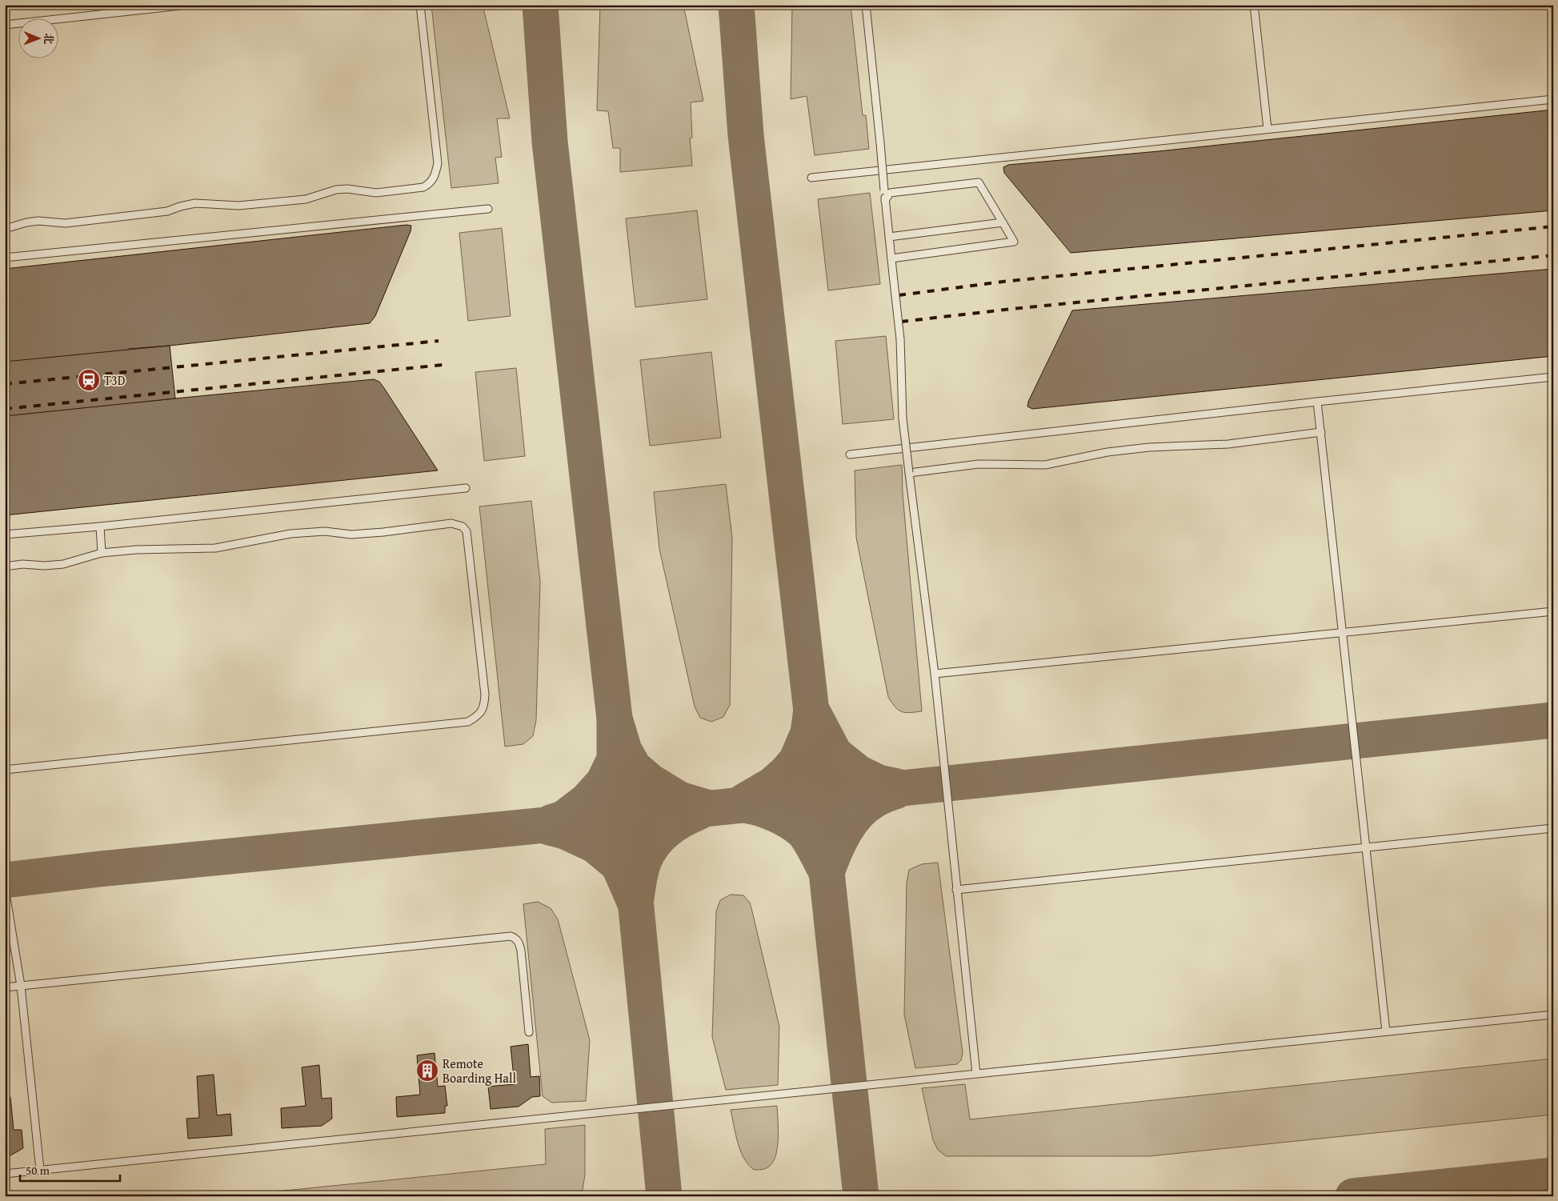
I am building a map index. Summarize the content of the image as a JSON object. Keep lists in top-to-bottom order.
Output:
{
  "places": {
    "station": ["T3D"],
    "building": ["Remote Boarding Hall"]
  },
  "scale_bar": "50 m",
  "north": "right"
}
